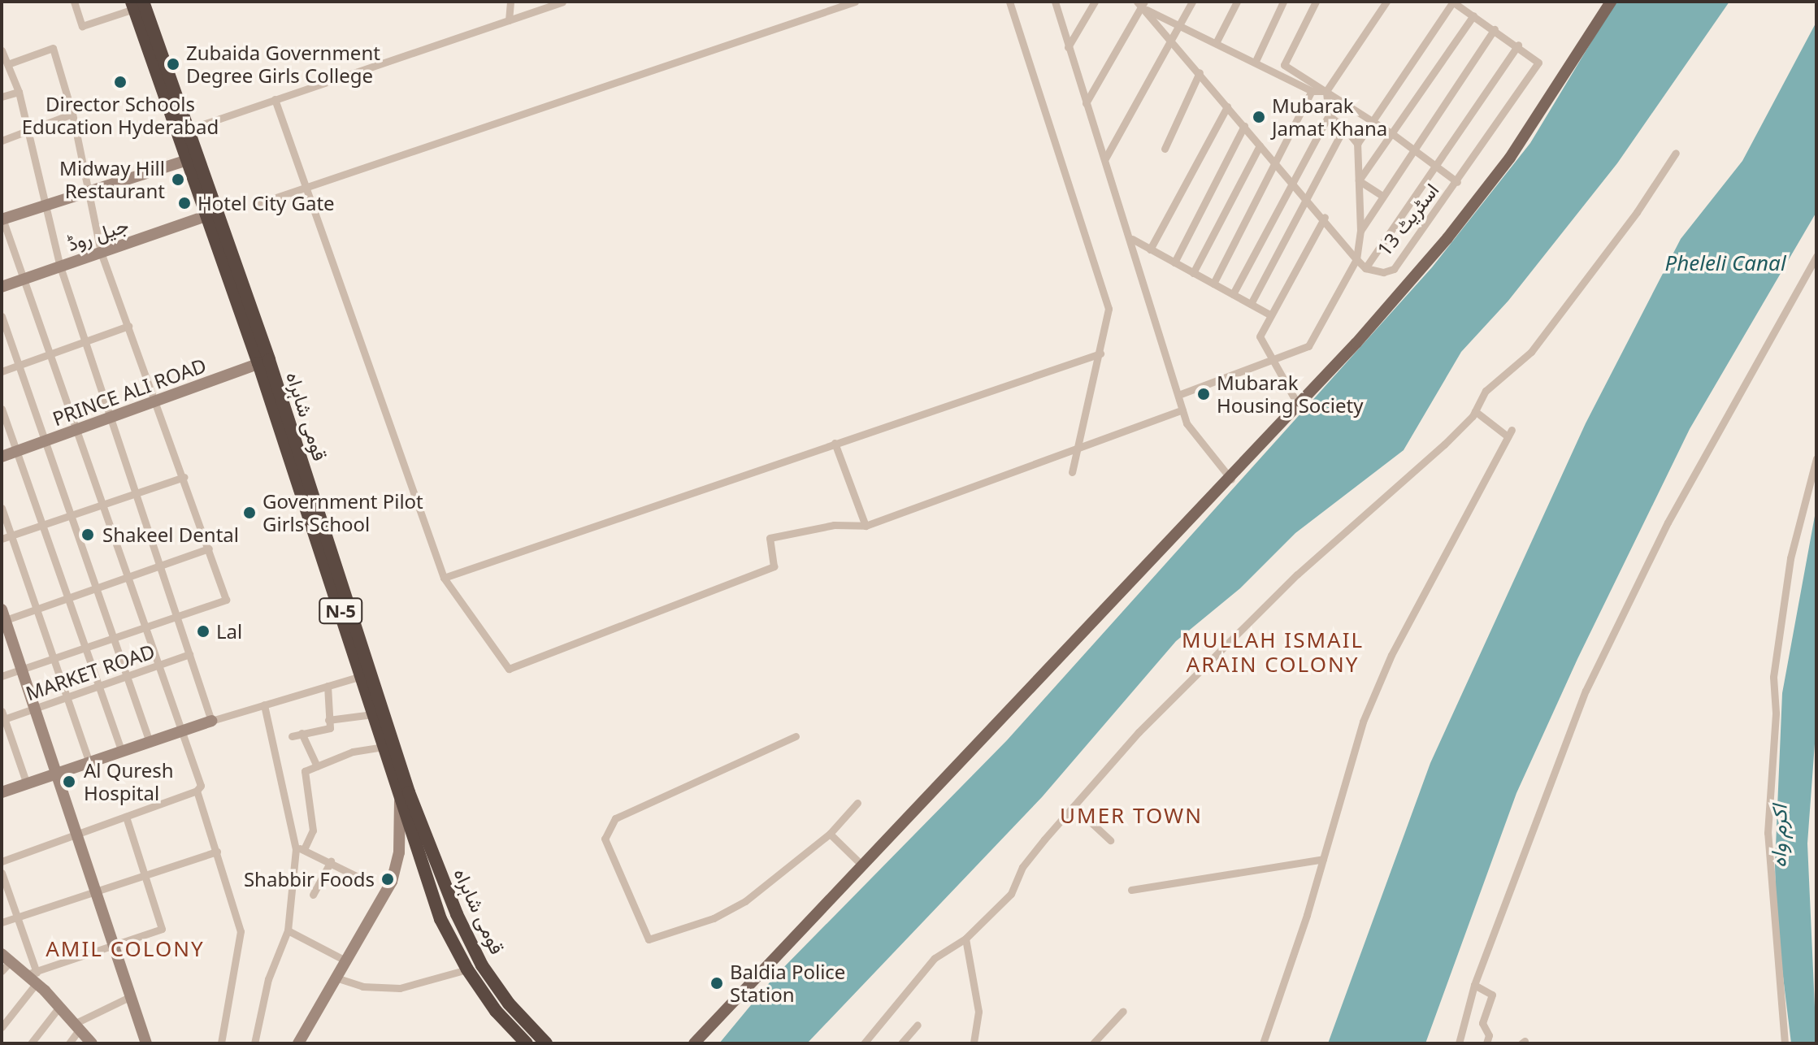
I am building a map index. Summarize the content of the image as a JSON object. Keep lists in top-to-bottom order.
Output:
{
  "streets": {
    "highway": ["قومی شاہراہ", "N-5"],
    "street": [
      "اسٹریٹ 13",
      "جیل روڈ",
      "PRINCE ALI ROAD",
      "MARKET ROAD"
    ]
  },
  "crossings": [
    ["جیل روڈ", "قومی شاہراہ"],
    ["PRINCE ALI ROAD", "قومی شاہراہ"]
  ],
  "districts": ["MULLAH ISMAIL ARAIN COLONY", "UMER TOWN", "AMIL COLONY"],
  "water": ["Pheleli Canal", "اکرم واہ"],
  "places": [
    "Zubaida Government Degree Girls College",
    "Director Schools Education Hyderabad",
    "Mubarak Jamat Khana",
    "Midway Hill Restaurant",
    "Hotel City Gate",
    "Mubarak Housing Society",
    "Government Pilot Girls School",
    "Shakeel Dental",
    "Lal",
    "Al Quresh Hospital",
    "Shabbir Foods",
    "Baldia Police Station"
  ]
}
